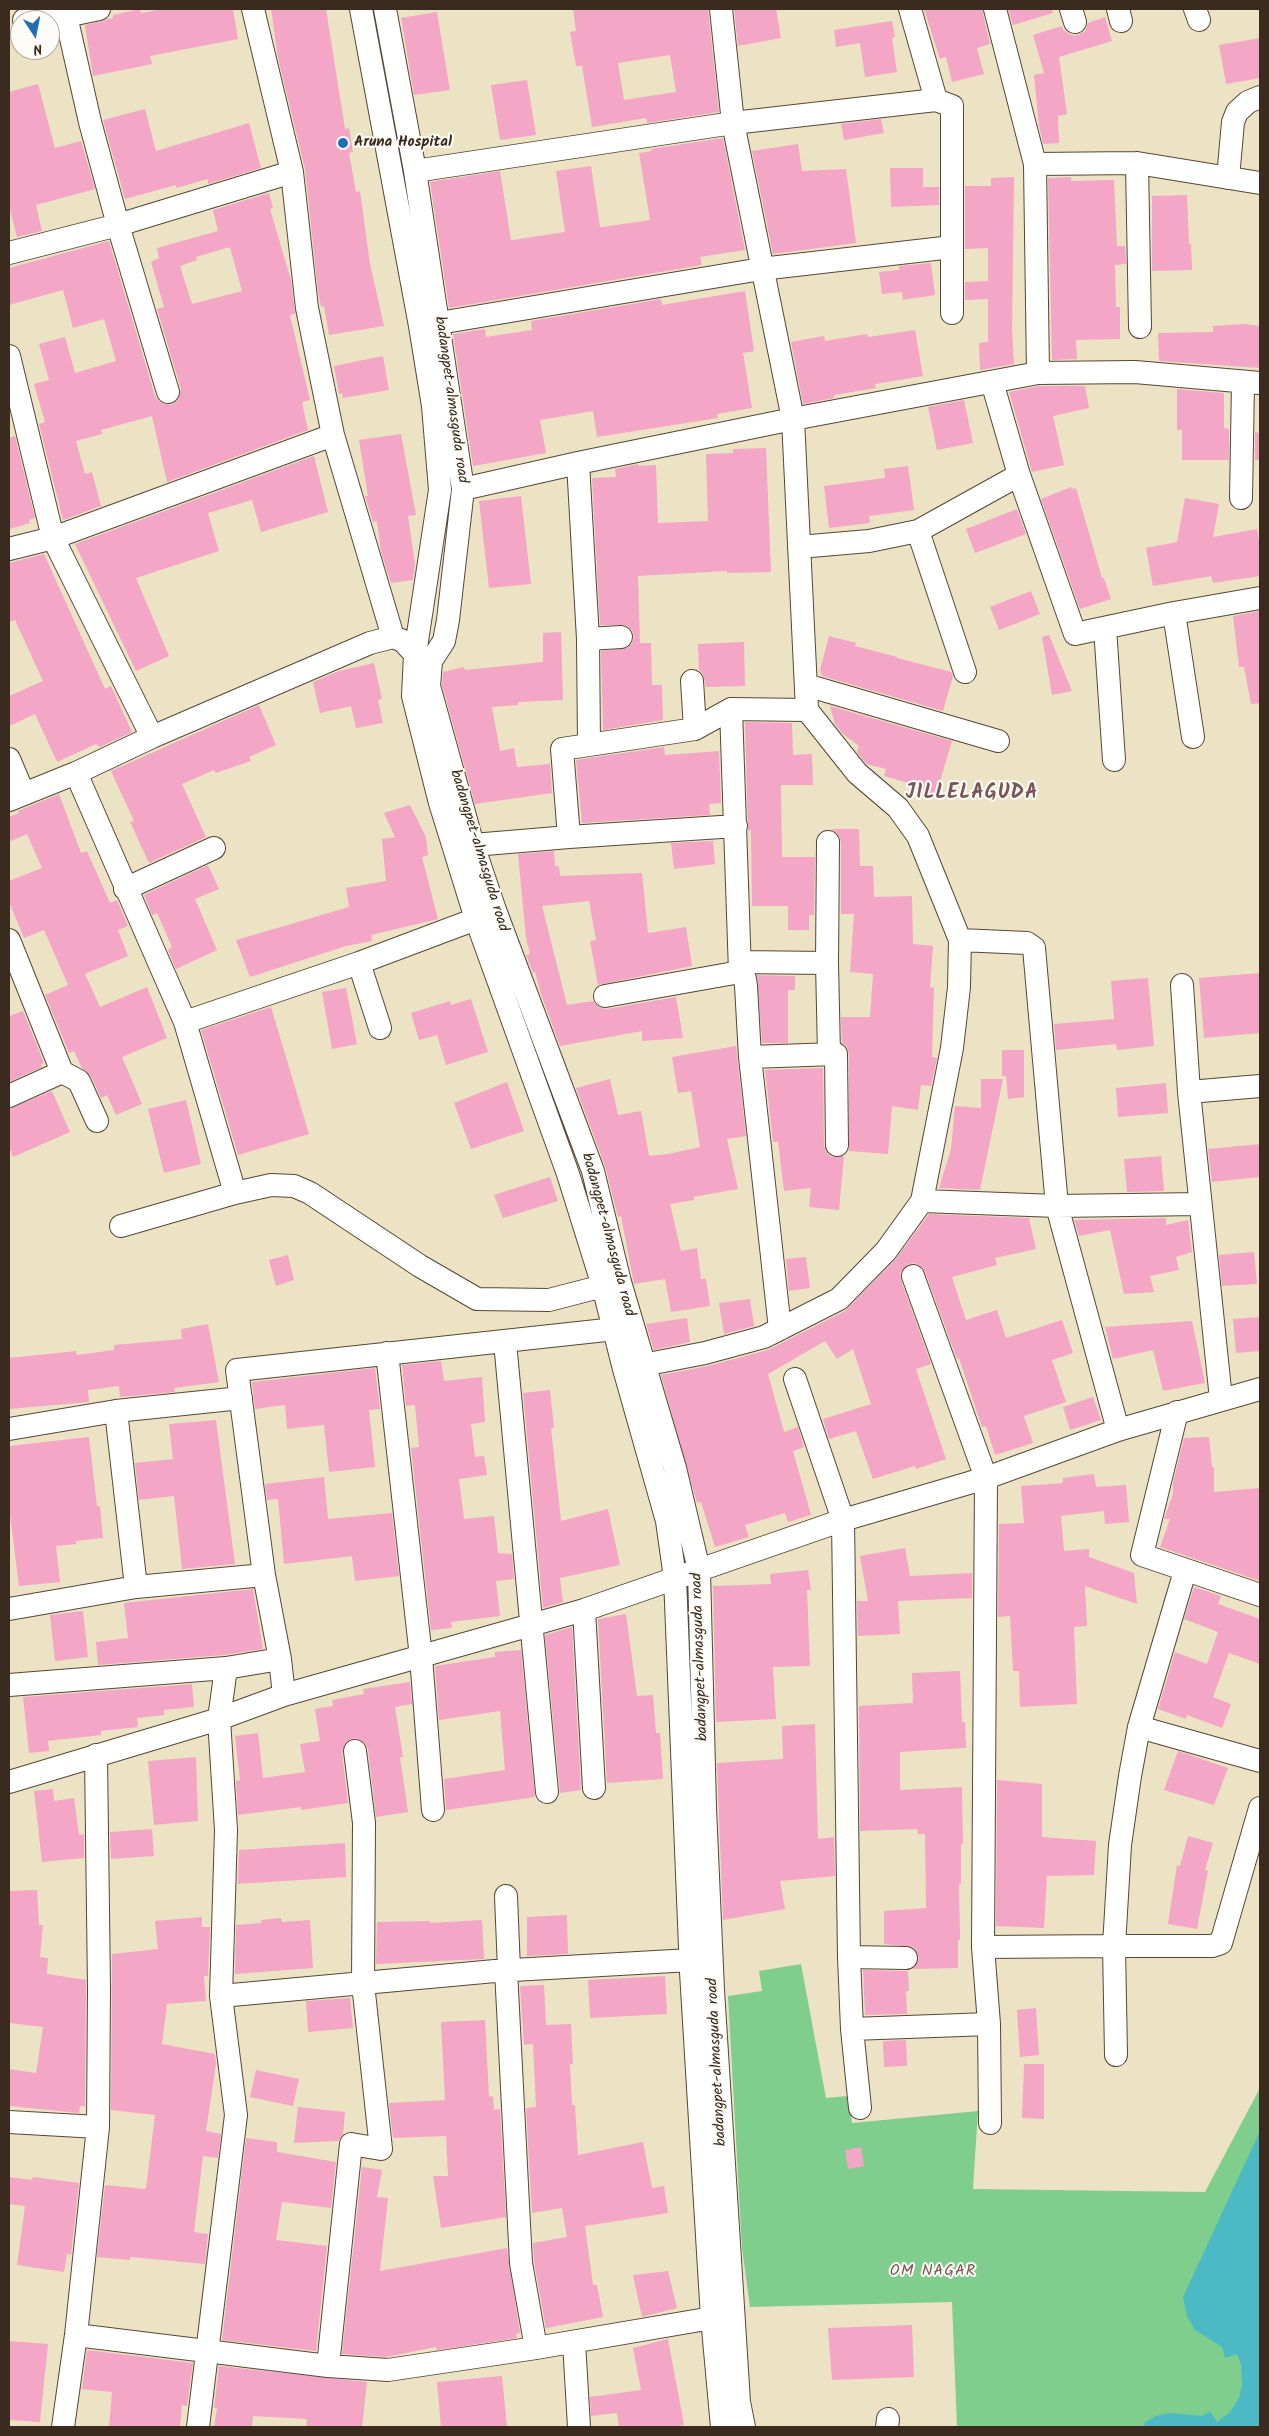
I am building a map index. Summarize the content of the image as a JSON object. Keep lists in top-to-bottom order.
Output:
{
  "streets": {
    "street": ["badangpet-almasguda road"]
  },
  "districts": ["JILLELAGUDA", "OM NAGAR"],
  "places": ["Aruna Hospital"],
  "north": "bottom"
}
